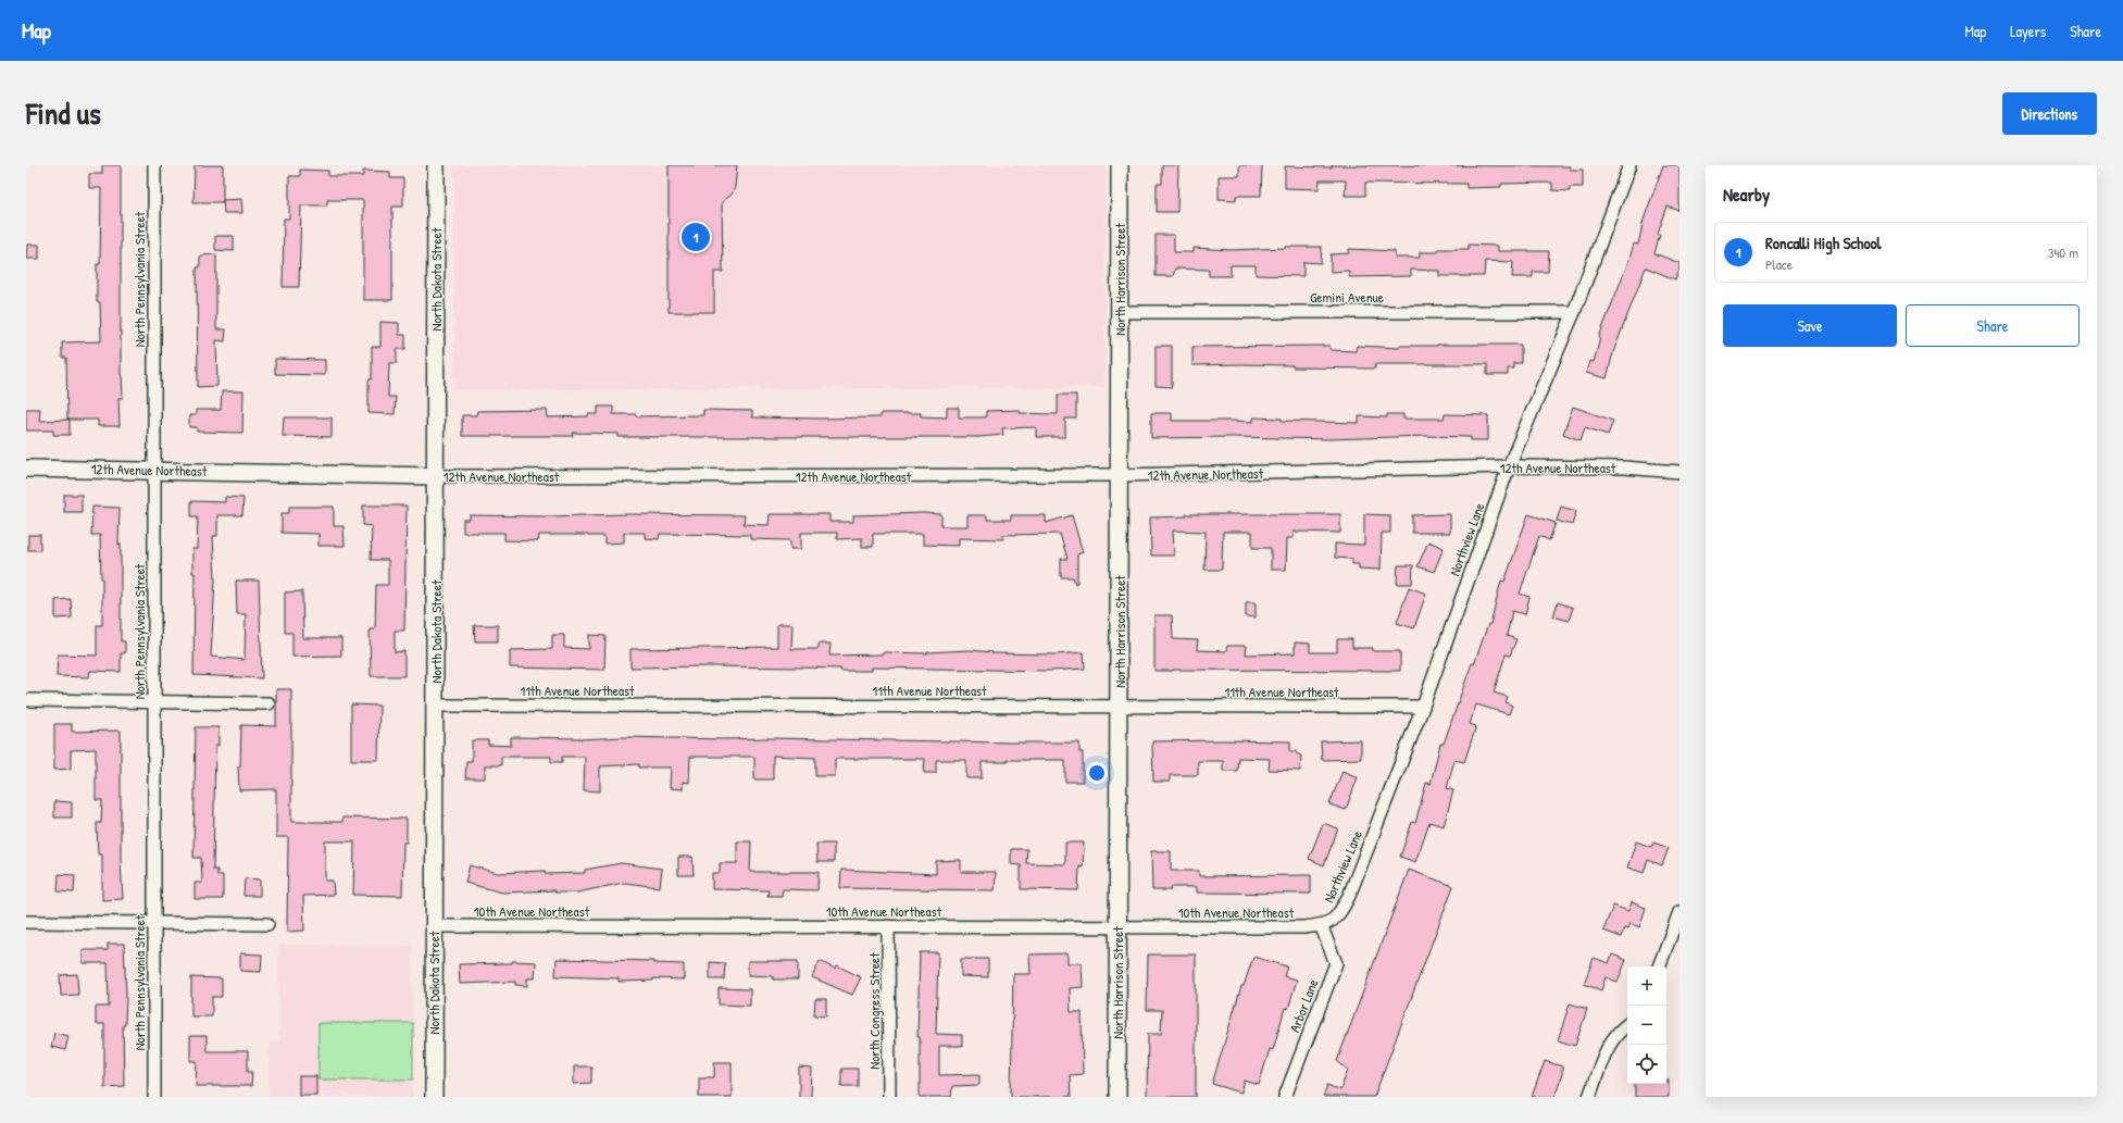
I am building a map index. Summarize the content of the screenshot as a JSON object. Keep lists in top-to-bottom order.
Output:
{
  "streets": {
    "street": [
      "North Pennsylvania Street",
      "North Dakota Street",
      "North Harrison Street",
      "Gemini Avenue",
      "12th Avenue Northeast",
      "Northview Lane",
      "11th Avenue Northeast",
      "10th Avenue Northeast",
      "Arbor Lane",
      "North Congress Street"
    ]
  },
  "crossings": [
    ["North Pennsylvania Street", "12th Avenue Northeast"],
    ["North Dakota Street", "12th Avenue Northeast"],
    ["North Dakota Street", "11th Avenue Northeast"],
    ["North Dakota Street", "10th Avenue Northeast"],
    ["North Harrison Street", "Gemini Avenue"],
    ["North Harrison Street", "12th Avenue Northeast"],
    ["North Harrison Street", "11th Avenue Northeast"],
    ["North Harrison Street", "10th Avenue Northeast"],
    ["Gemini Avenue", "Northview Lane"],
    ["12th Avenue Northeast", "Northview Lane"],
    ["Northview Lane", "11th Avenue Northeast"],
    ["Northview Lane", "10th Avenue Northeast"],
    ["Northview Lane", "Arbor Lane"],
    ["10th Avenue Northeast", "Arbor Lane"],
    ["10th Avenue Northeast", "North Congress Street"]
  ],
  "page": {
    "header": "Map",
    "nav": ["Map", "Layers", "Share"],
    "title": "Find us",
    "buttons": [
      "Directions",
      ["Save", "Share"]
    ],
    "heading": "Nearby",
    "pins": "1",
    "list": [
      {
        "mark": "1",
        "name": "Roncalli High School",
        "note": "Place",
        "value": "340 m"
      }
    ],
    "map_buttons": ["+", "−"]
  }
}
